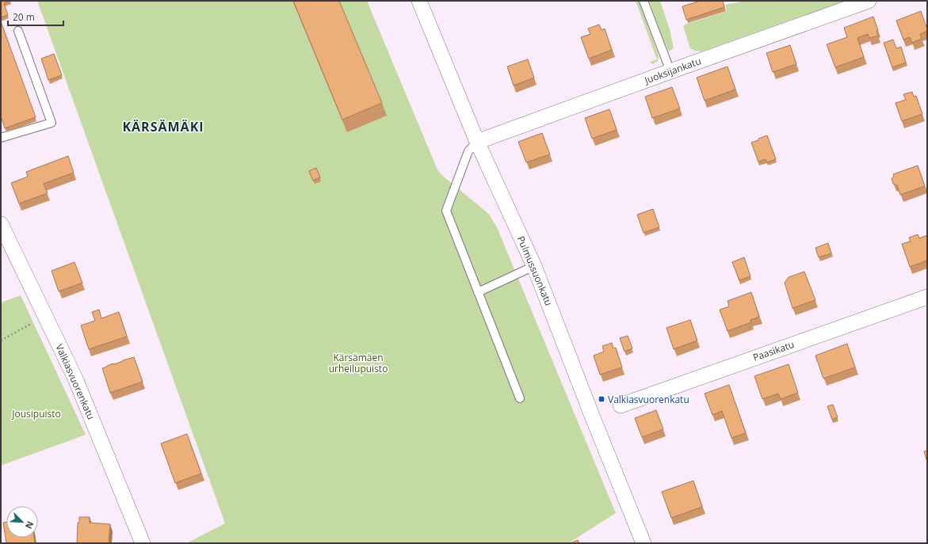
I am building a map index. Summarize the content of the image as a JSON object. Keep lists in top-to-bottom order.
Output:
{
  "streets": {
    "street": [
      "Juoksijankatu",
      "Pulmussuonkatu",
      "Paasikatu",
      "Valkiasvuorenkatu"
    ]
  },
  "crossings": [
    ["Juoksijankatu", "Pulmussuonkatu"]
  ],
  "districts": ["KÄRSÄMÄKI"],
  "parks": ["Kärsämäen urheilupuisto", "Jousipuisto"],
  "places": {
    "transit": ["Valkiasvuorenkatu"]
  },
  "scale_bar": "20 m",
  "north": "bottom right"
}
